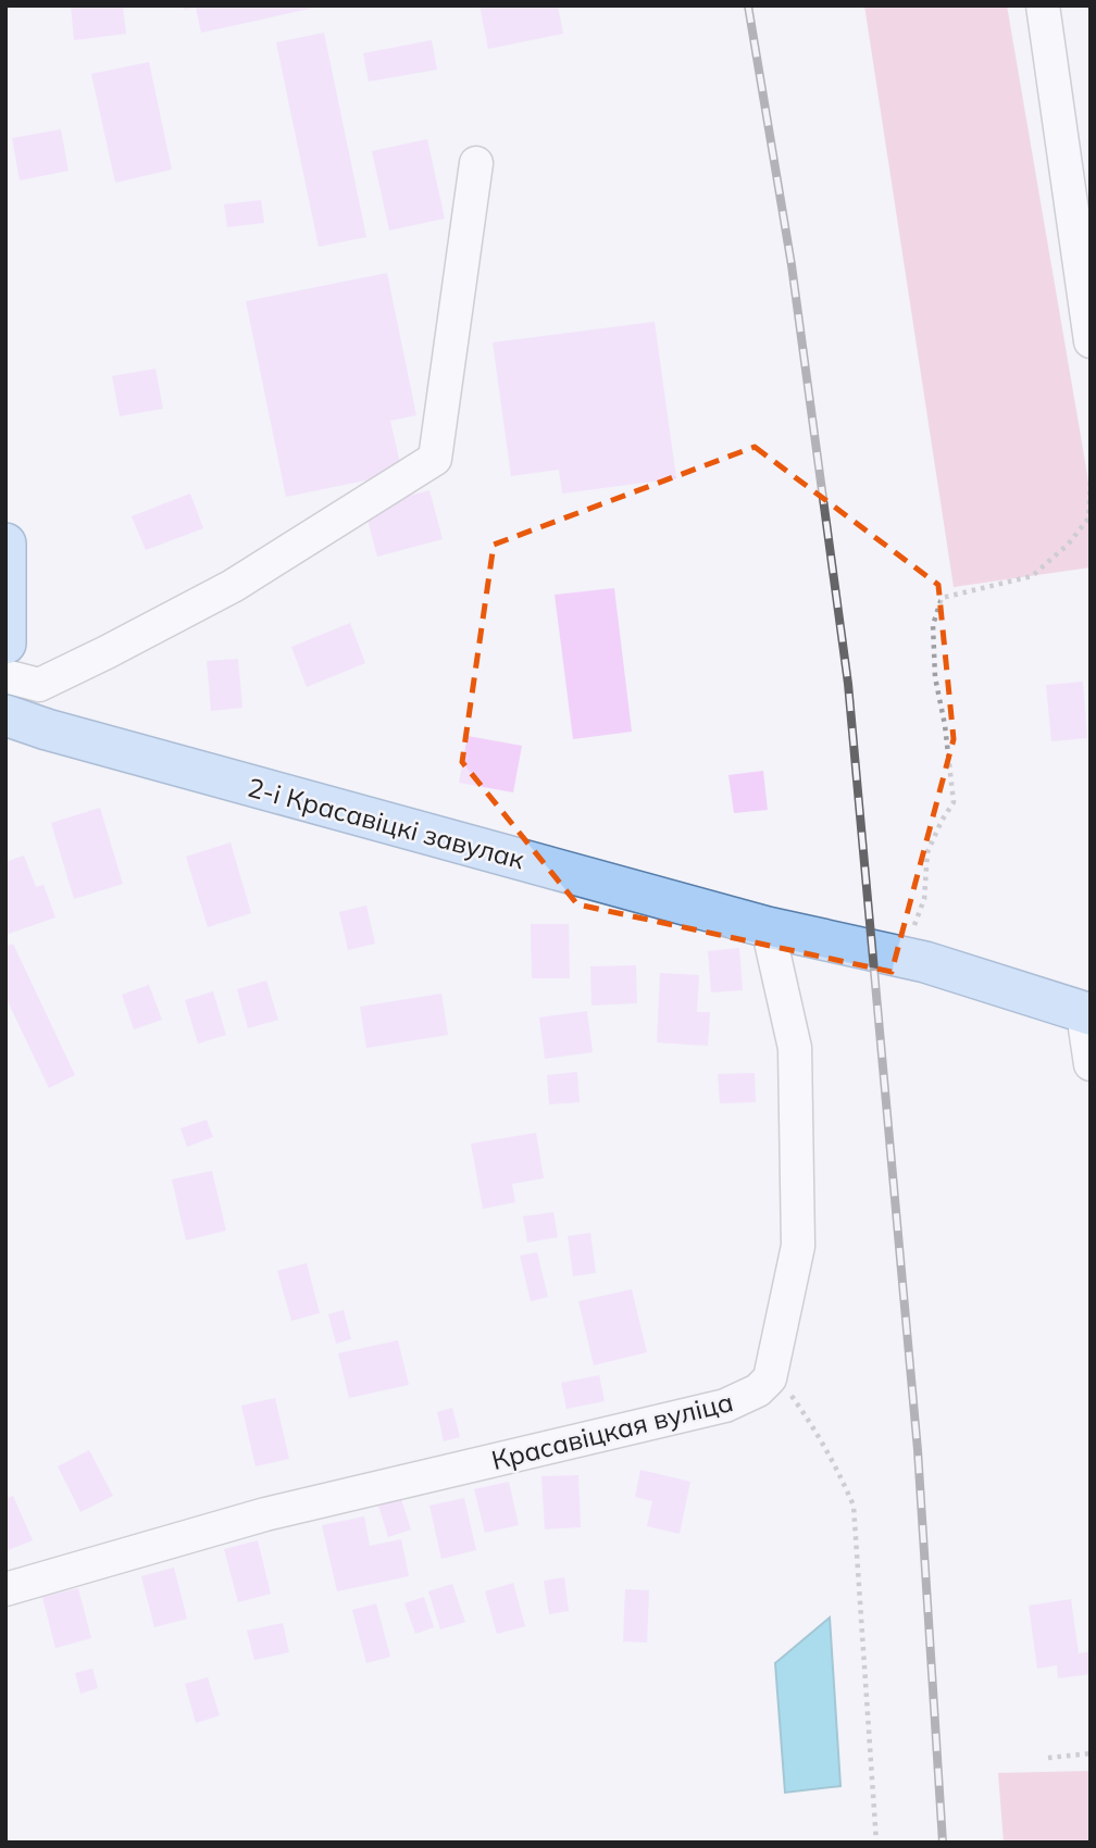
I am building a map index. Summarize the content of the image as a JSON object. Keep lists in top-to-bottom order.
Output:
{
  "streets": {
    "main road": ["2-і Красавіцкі завулак"],
    "street": ["Красавіцкая вуліца"]
  }
}
